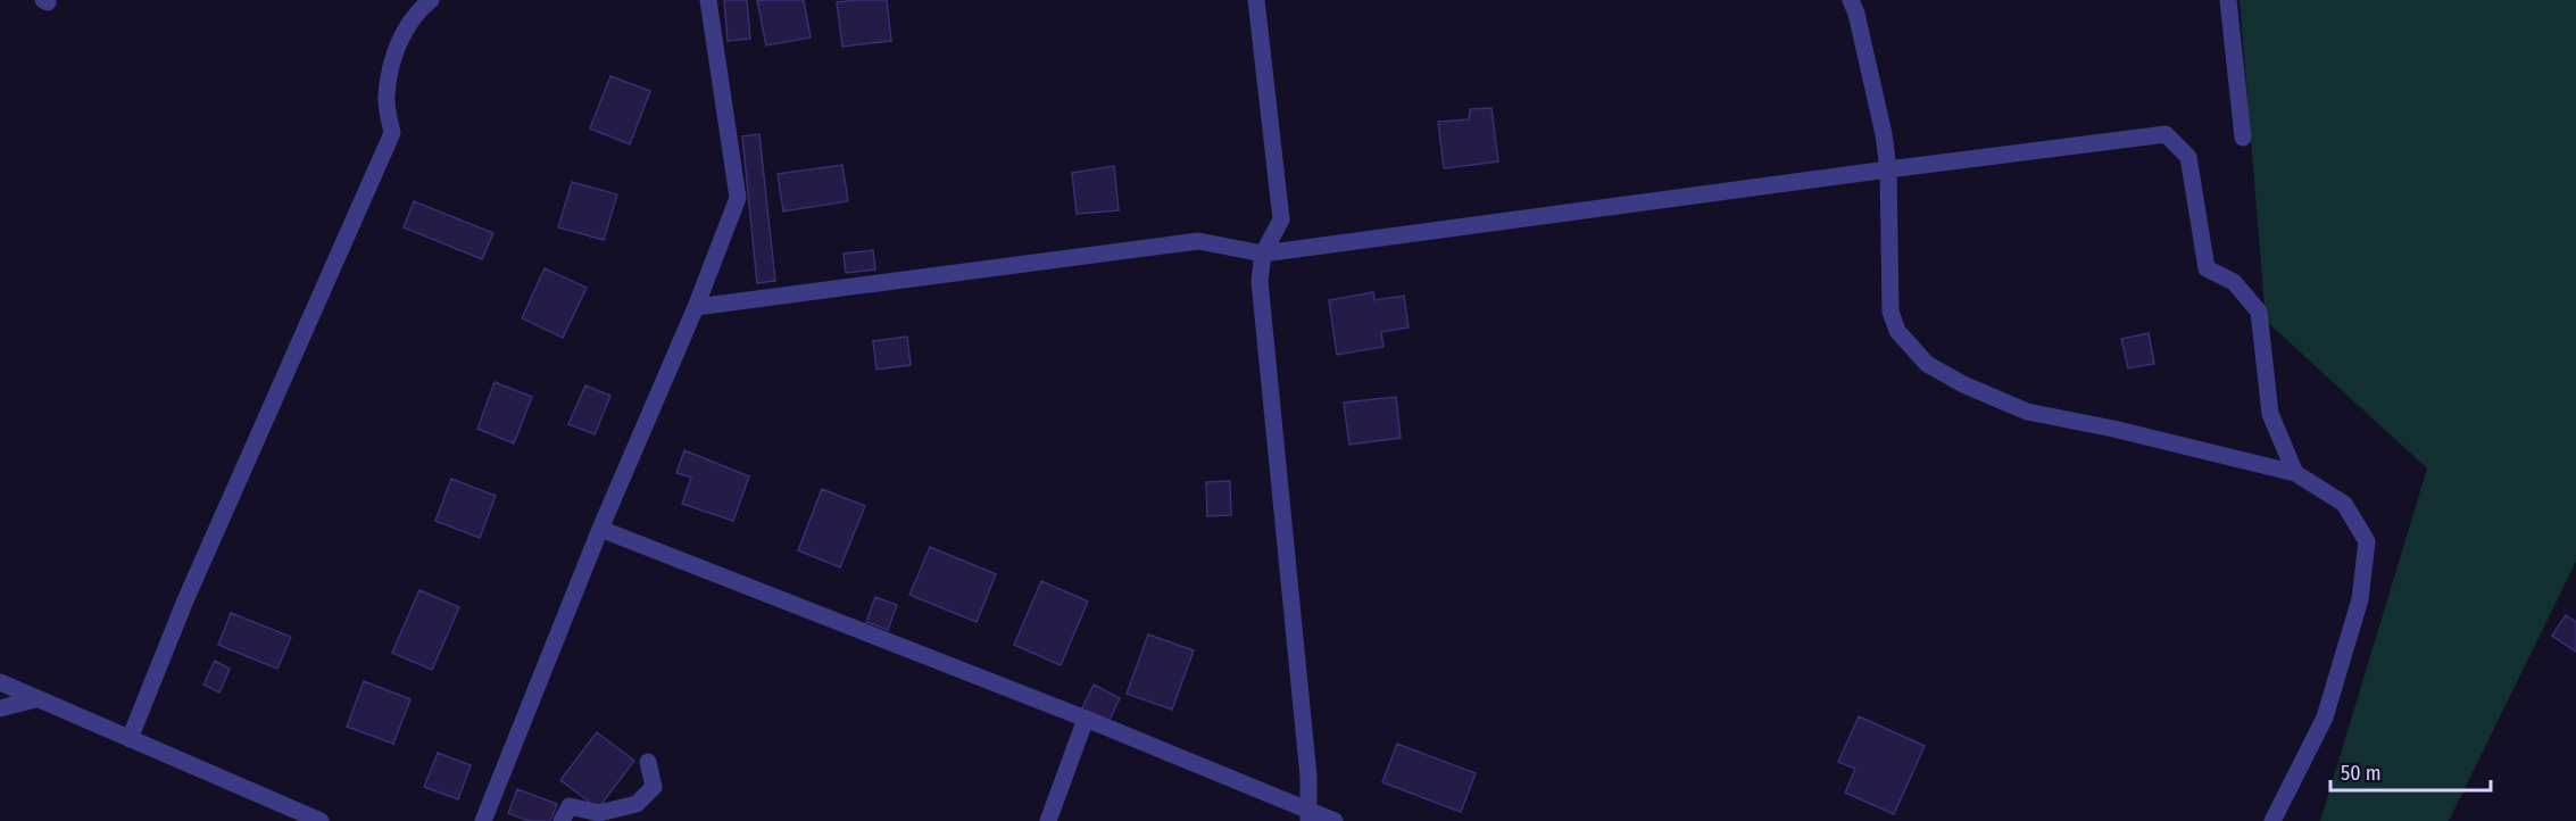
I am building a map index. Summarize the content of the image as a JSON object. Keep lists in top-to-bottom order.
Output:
{
  "scale_bar": "50 m"
}
